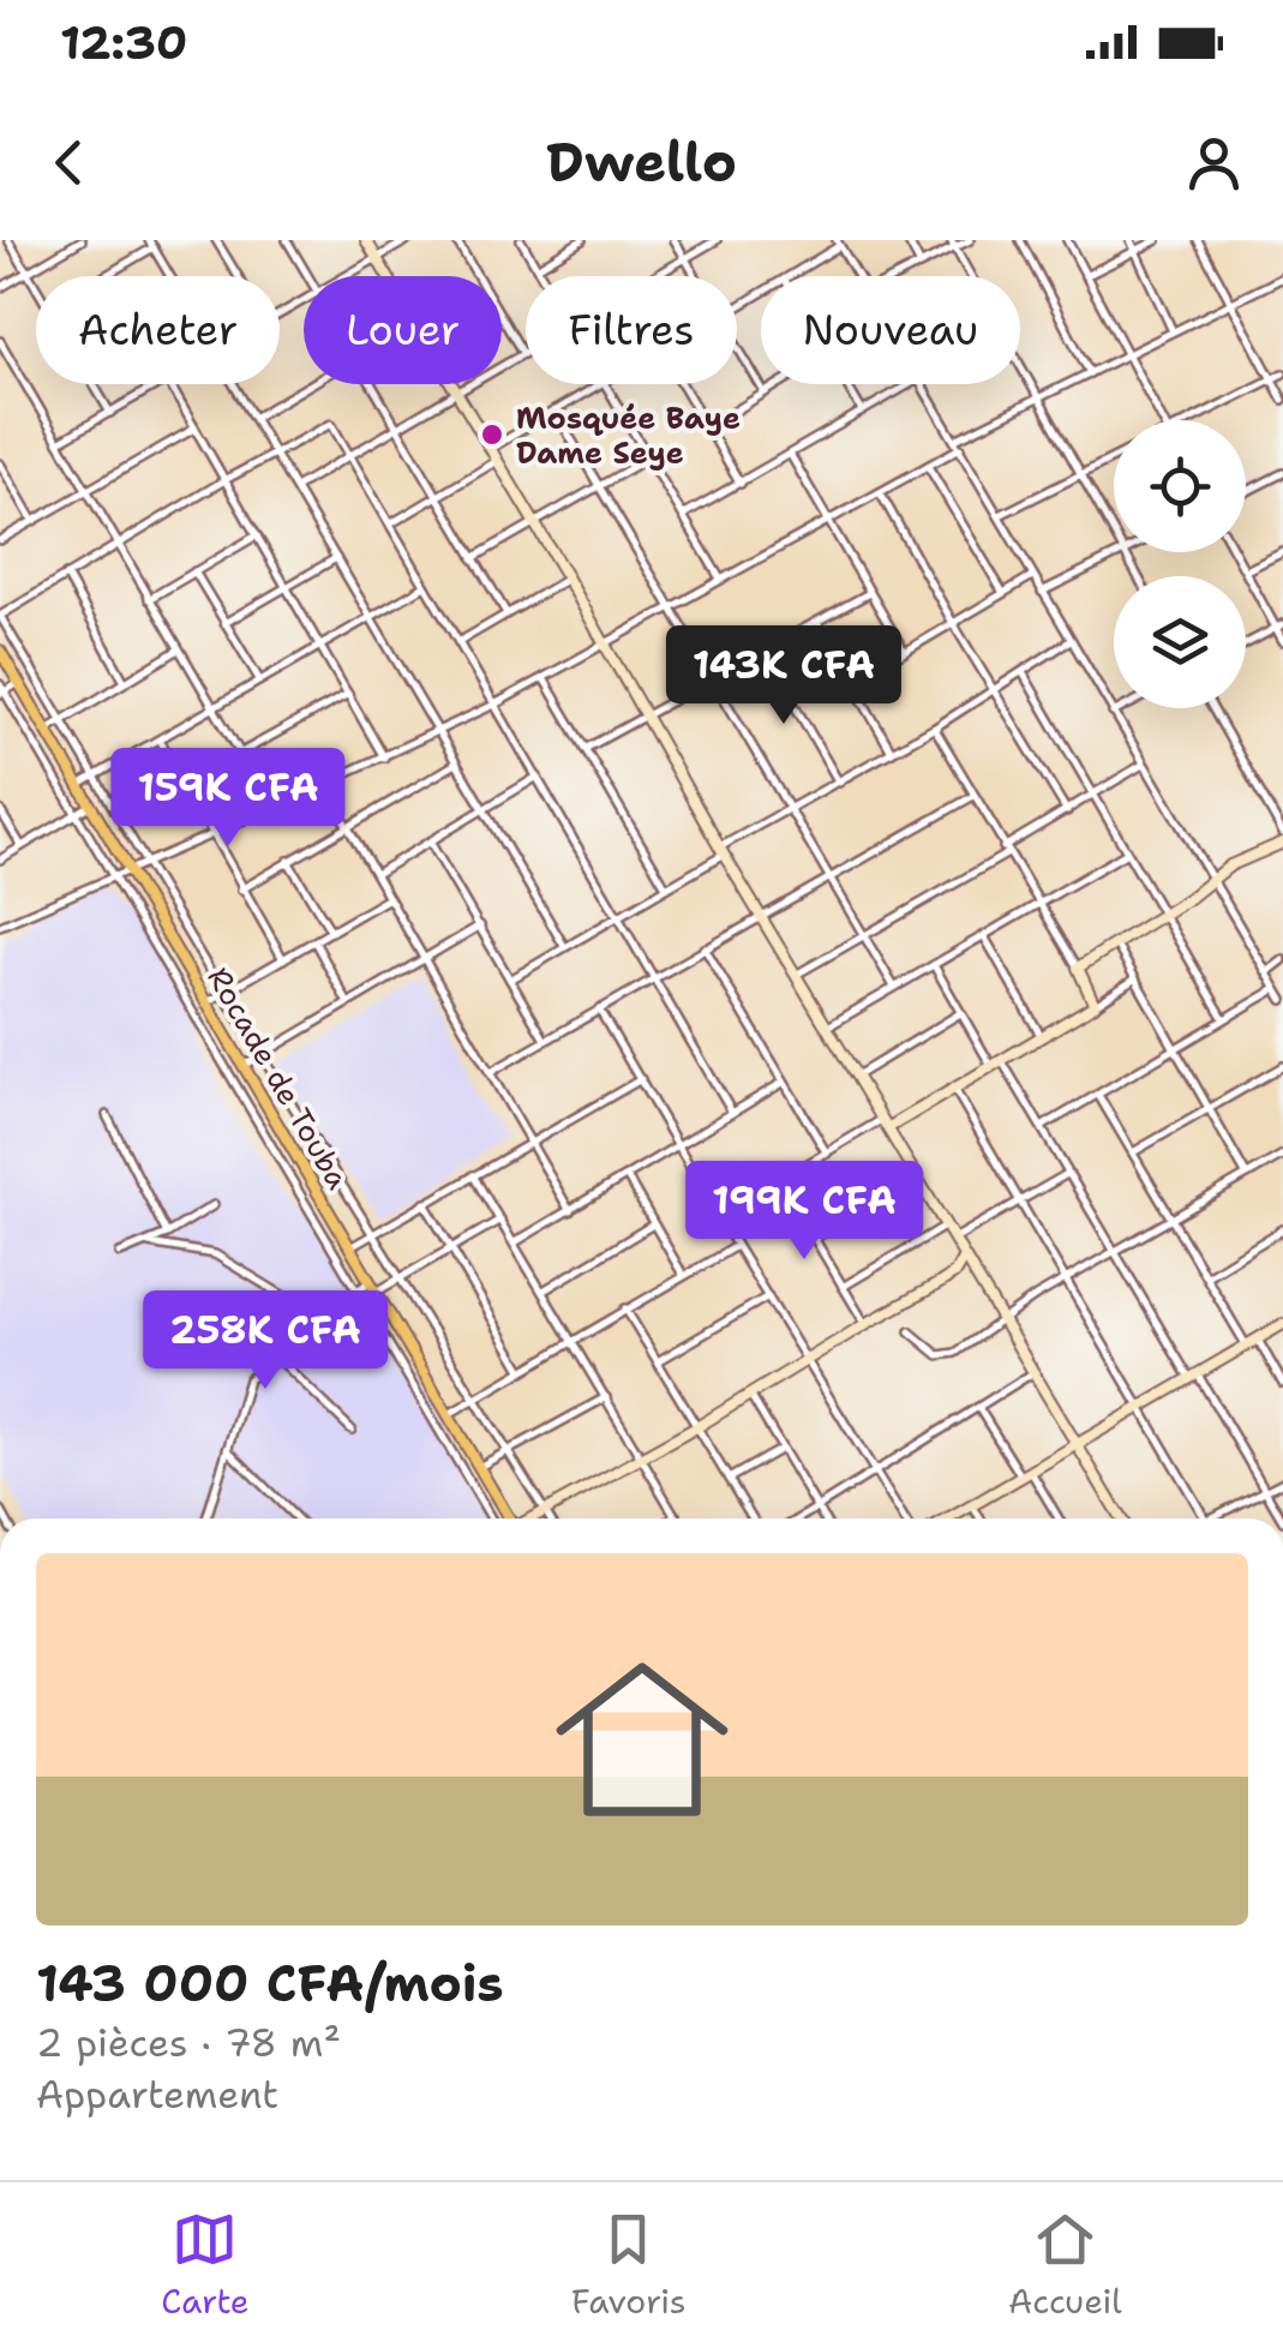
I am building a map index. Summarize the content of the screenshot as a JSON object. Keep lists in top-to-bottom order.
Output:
{
  "streets": {
    "main road": ["Rocade de Touba"]
  },
  "places": ["Mosquée Baye Dame Seye"],
  "page": {
    "status": "12:30",
    "header": "Dwello",
    "chip": [
      "Acheter",
      "Louer",
      "Filtres",
      "Nouveau"
    ],
    "price": [
      "143K CFA",
      "159K CFA",
      "199K CFA",
      "258K CFA"
    ],
    "list": [
      {
        "name": "143 000 CFA/mois",
        "note": "2 pièces · 78 m² · Appartement"
      }
    ],
    "tabs": ["Carte", "Favoris", "Accueil"]
  }
}
